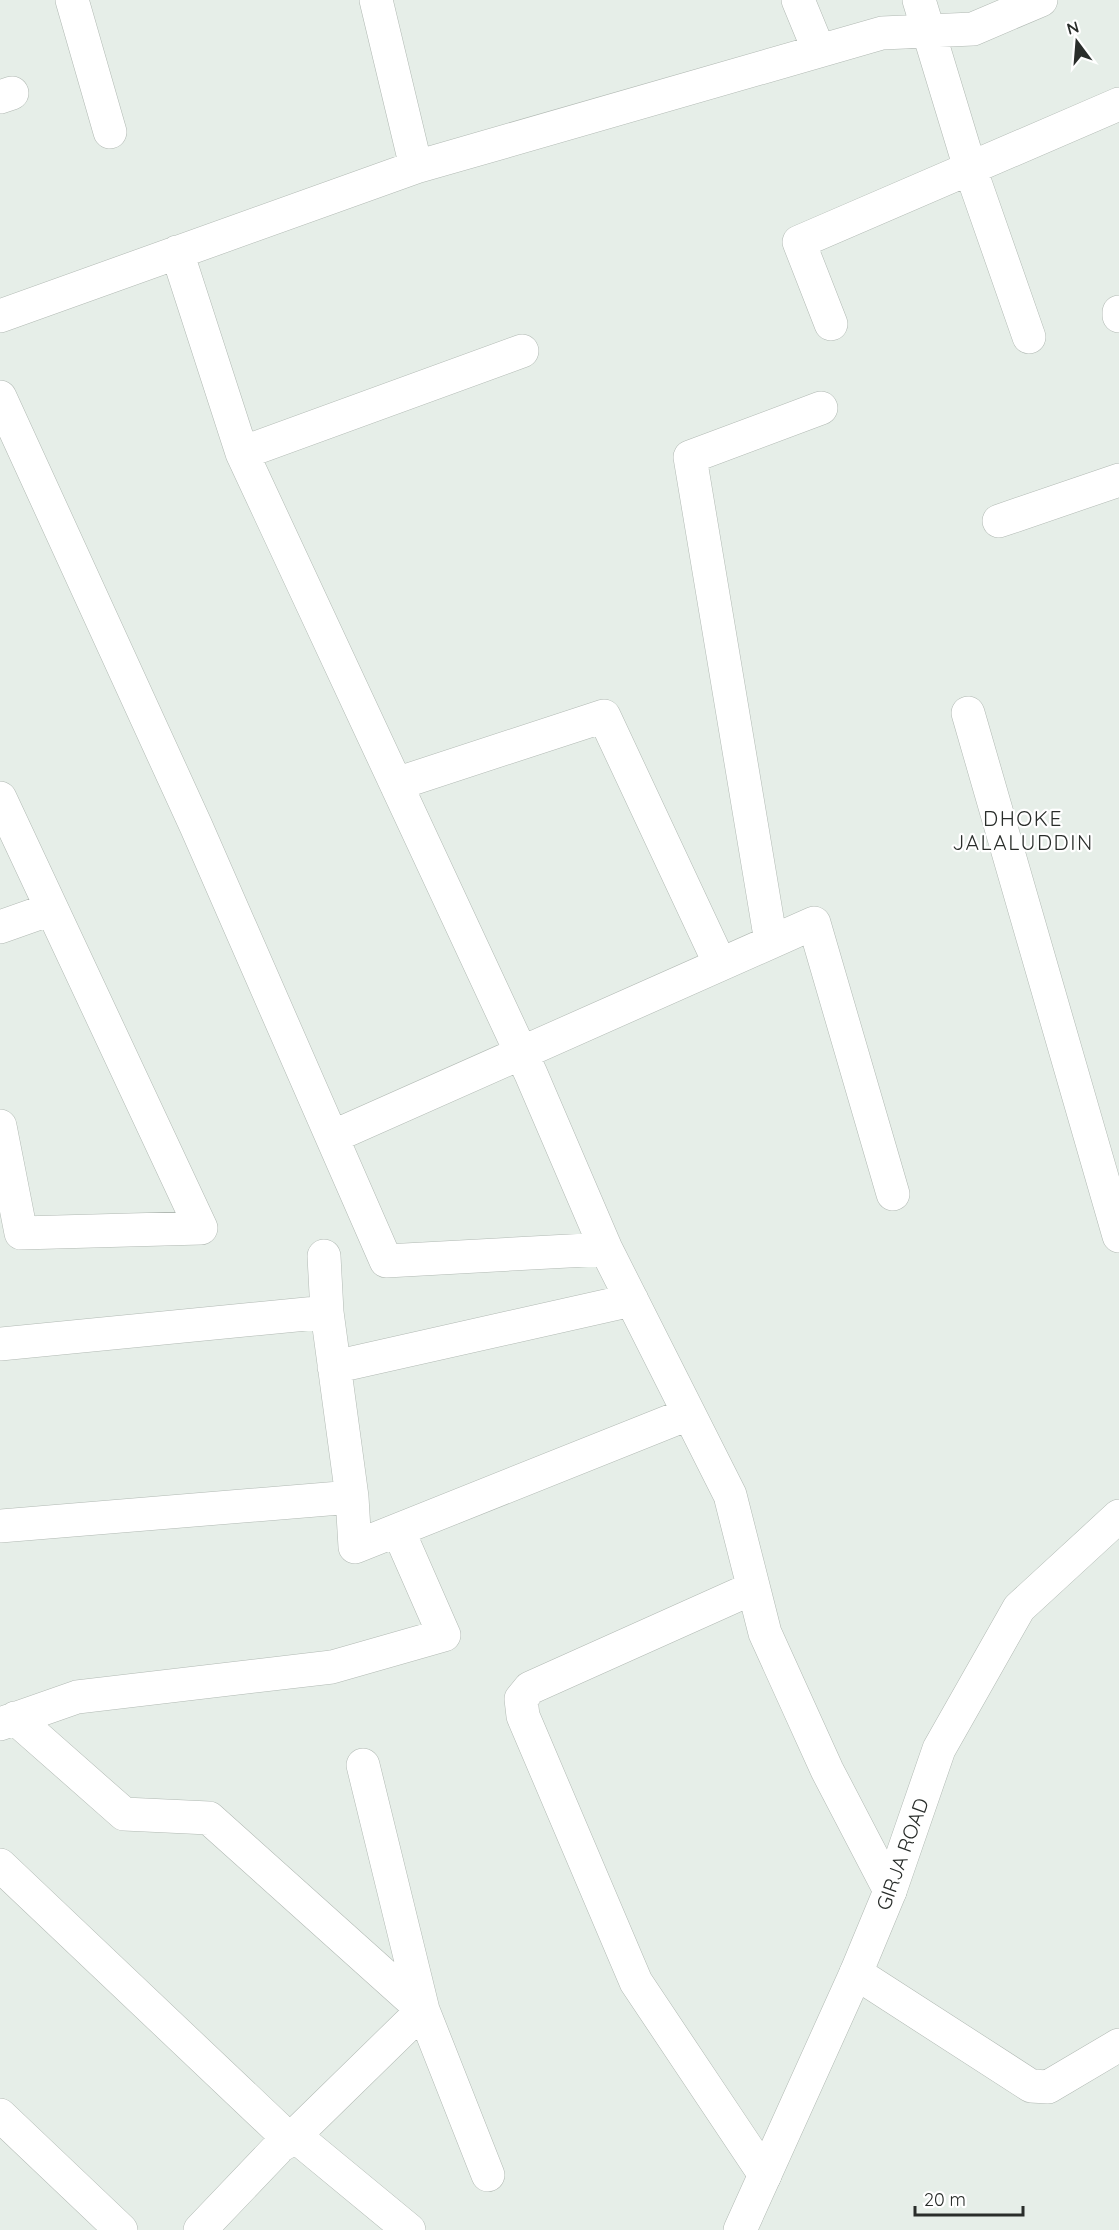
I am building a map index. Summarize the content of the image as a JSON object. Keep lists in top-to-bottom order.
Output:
{
  "streets": {
    "street": ["GIRJA ROAD"]
  },
  "districts": ["DHOKE JALALUDDIN"],
  "scale_bar": "20 m",
  "north": "top"
}
